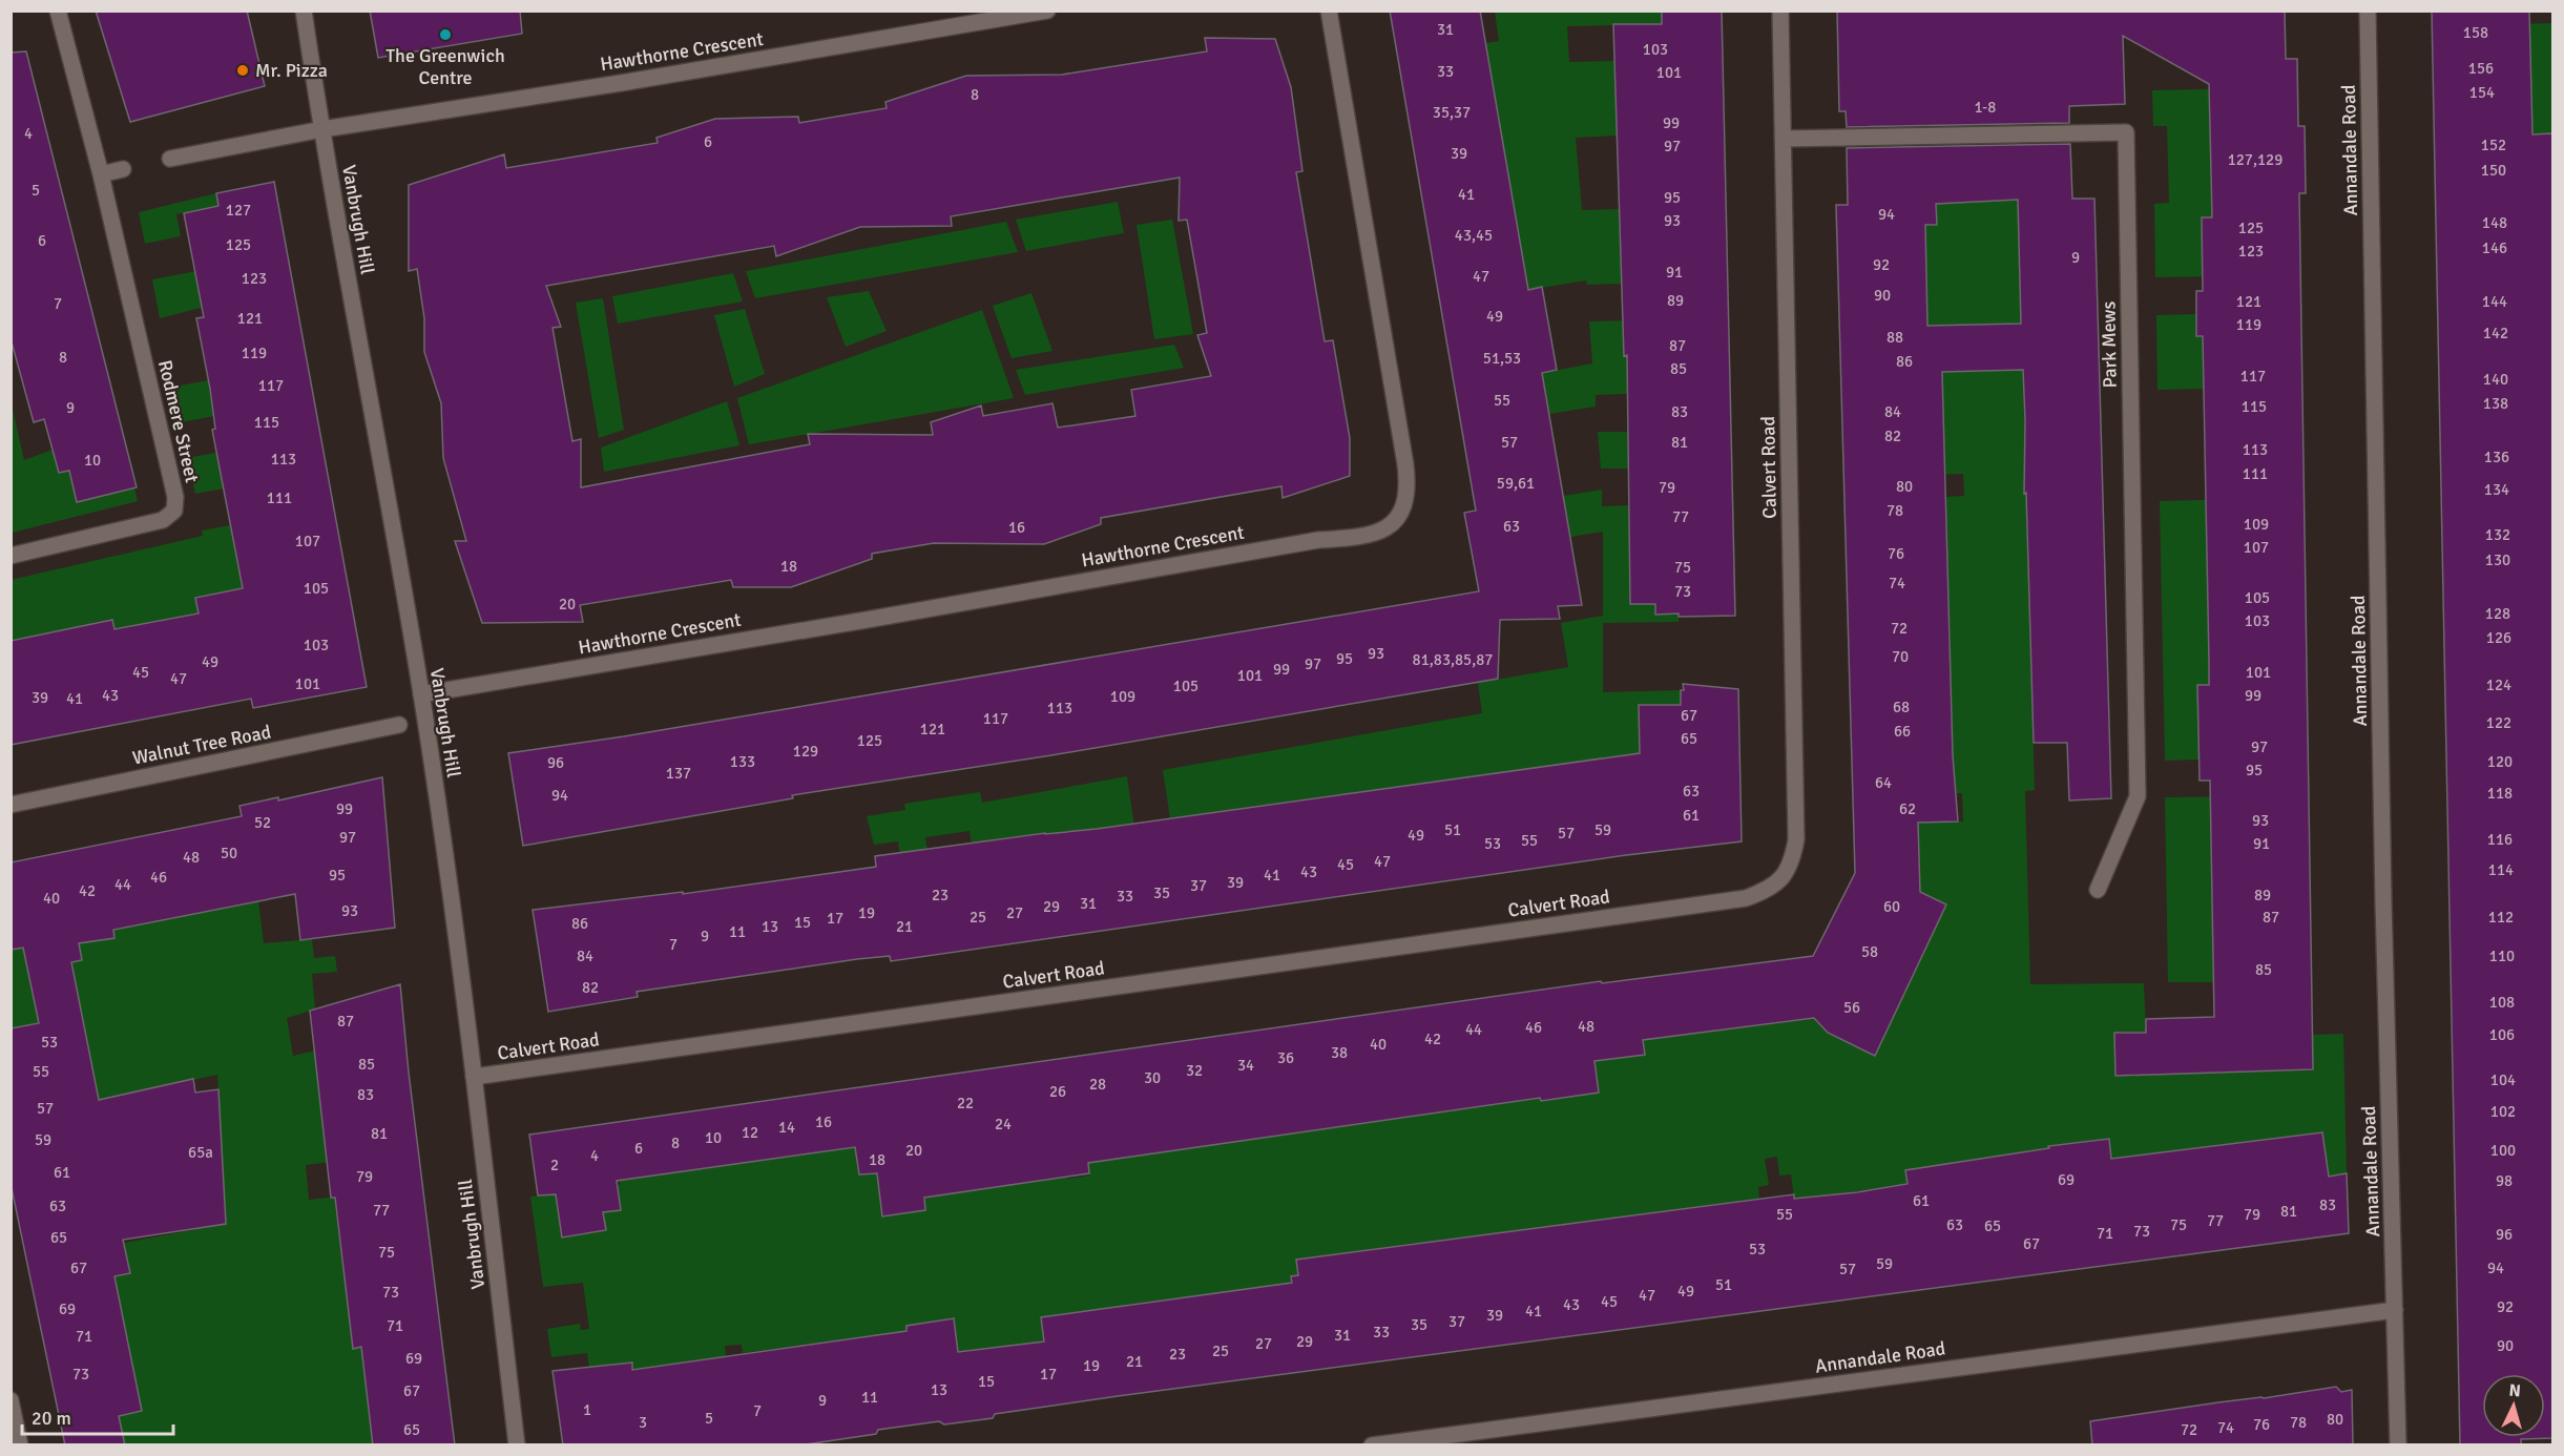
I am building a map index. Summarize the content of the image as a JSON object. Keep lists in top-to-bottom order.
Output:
{
  "streets": {
    "street": [
      "Hawthorne Crescent",
      "Annandale Road",
      "Vanbrugh Hill",
      "Park Mews",
      "Rodmere Street",
      "Calvert Road",
      "Walnut Tree Road"
    ]
  },
  "crossings": [
    ["Hawthorne Crescent", "Vanbrugh Hill"],
    ["Vanbrugh Hill", "Calvert Road"],
    ["Park Mews", "Calvert Road"]
  ],
  "places": ["The Greenwich Centre", "Mr. Pizza"],
  "house_numbers": [
    "31",
    "158",
    "103",
    "156",
    "33",
    "101",
    "154",
    "8",
    "1-8",
    "35,37",
    "99",
    "4",
    "6",
    "152",
    "97",
    "39",
    "127,129",
    "150",
    "5",
    "41",
    "95",
    "127",
    "94",
    "93",
    "148",
    "125",
    "43,45",
    "6",
    "125",
    "146",
    "123",
    "9",
    "92",
    "91",
    "47",
    "123",
    "90",
    "89",
    "121",
    "144",
    "7",
    "49",
    "121",
    "119",
    "142",
    "88",
    "87",
    "119",
    "8",
    "51,53",
    "86",
    "85",
    "117",
    "140",
    "117",
    "55",
    "138",
    "115",
    "9",
    "83",
    "84",
    "115",
    "82",
    "57",
    "81",
    "113",
    "136",
    "113",
    "10",
    "111",
    "59,61",
    "80",
    "79",
    "134",
    "111",
    "78",
    "77",
    "109",
    "63",
    "16",
    "132",
    "107",
    "107",
    "76",
    "130",
    "18",
    "75",
    "74",
    "105",
    "73",
    "105",
    "20",
    "128",
    "103",
    "72",
    "126",
    "103",
    "93",
    "70",
    "95",
    "81,83,85,87",
    "49",
    "97",
    "99",
    "45",
    "101",
    "101",
    "47",
    "101",
    "124",
    "105",
    "43",
    "99",
    "109",
    "39",
    "41",
    "68",
    "113",
    "67",
    "117",
    "122",
    "121",
    "66",
    "65",
    "125",
    "97",
    "129",
    "133",
    "120",
    "96",
    "95",
    "137",
    "64",
    "63",
    "118",
    "94",
    "99",
    "62",
    "61",
    "93",
    "52",
    "51",
    "59",
    "57",
    "49",
    "97",
    "116",
    "55",
    "53",
    "91",
    "50",
    "48",
    "47",
    "45",
    "114",
    "43",
    "95",
    "41",
    "46",
    "39",
    "44",
    "37",
    "42",
    "35",
    "23",
    "89",
    "33",
    "40",
    "31",
    "29",
    "60",
    "93",
    "19",
    "27",
    "25",
    "87",
    "112",
    "17",
    "15",
    "86",
    "13",
    "21",
    "11",
    "9",
    "7",
    "58",
    "84",
    "110",
    "85",
    "82",
    "108",
    "56",
    "87",
    "48",
    "46",
    "44",
    "106",
    "42",
    "53",
    "40",
    "38",
    "36",
    "85",
    "34",
    "32",
    "55",
    "30",
    "104",
    "28",
    "26",
    "83",
    "22",
    "57",
    "102",
    "16",
    "24",
    "14",
    "12",
    "81",
    "10",
    "59",
    "8",
    "6",
    "20",
    "100",
    "65a",
    "4",
    "18",
    "2",
    "61",
    "79",
    "69",
    "98",
    "61",
    "83",
    "63",
    "77",
    "81",
    "55",
    "79",
    "77",
    "63",
    "75",
    "65",
    "73",
    "71",
    "96",
    "65",
    "67",
    "53",
    "75",
    "59",
    "67",
    "94",
    "57",
    "51",
    "49",
    "73",
    "47",
    "45",
    "43",
    "92",
    "69",
    "41",
    "39",
    "37",
    "35",
    "71",
    "33",
    "31",
    "71",
    "29",
    "27",
    "90",
    "25",
    "23",
    "69",
    "21",
    "19",
    "73",
    "17",
    "15",
    "13",
    "67",
    "11",
    "9",
    "1",
    "7",
    "5",
    "80",
    "3",
    "78",
    "76",
    "74",
    "65",
    "72"
  ],
  "scale_bar": "20 m",
  "north": "top"
}
